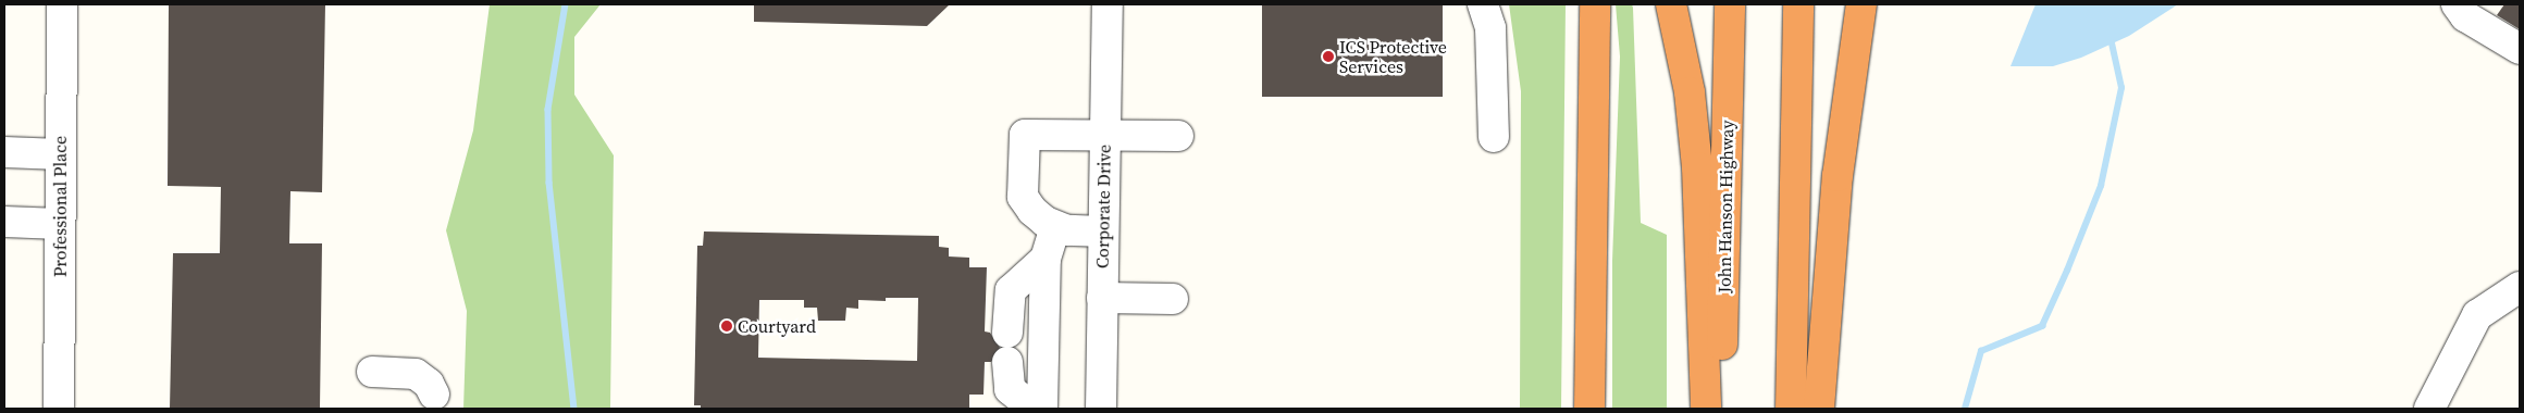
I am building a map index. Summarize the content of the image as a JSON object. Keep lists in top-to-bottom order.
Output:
{
  "streets": {
    "highway": ["John Hanson Highway"],
    "street": ["Professional Place", "Corporate Drive"]
  },
  "places": ["ICS Protective Services", "Courtyard"]
}
